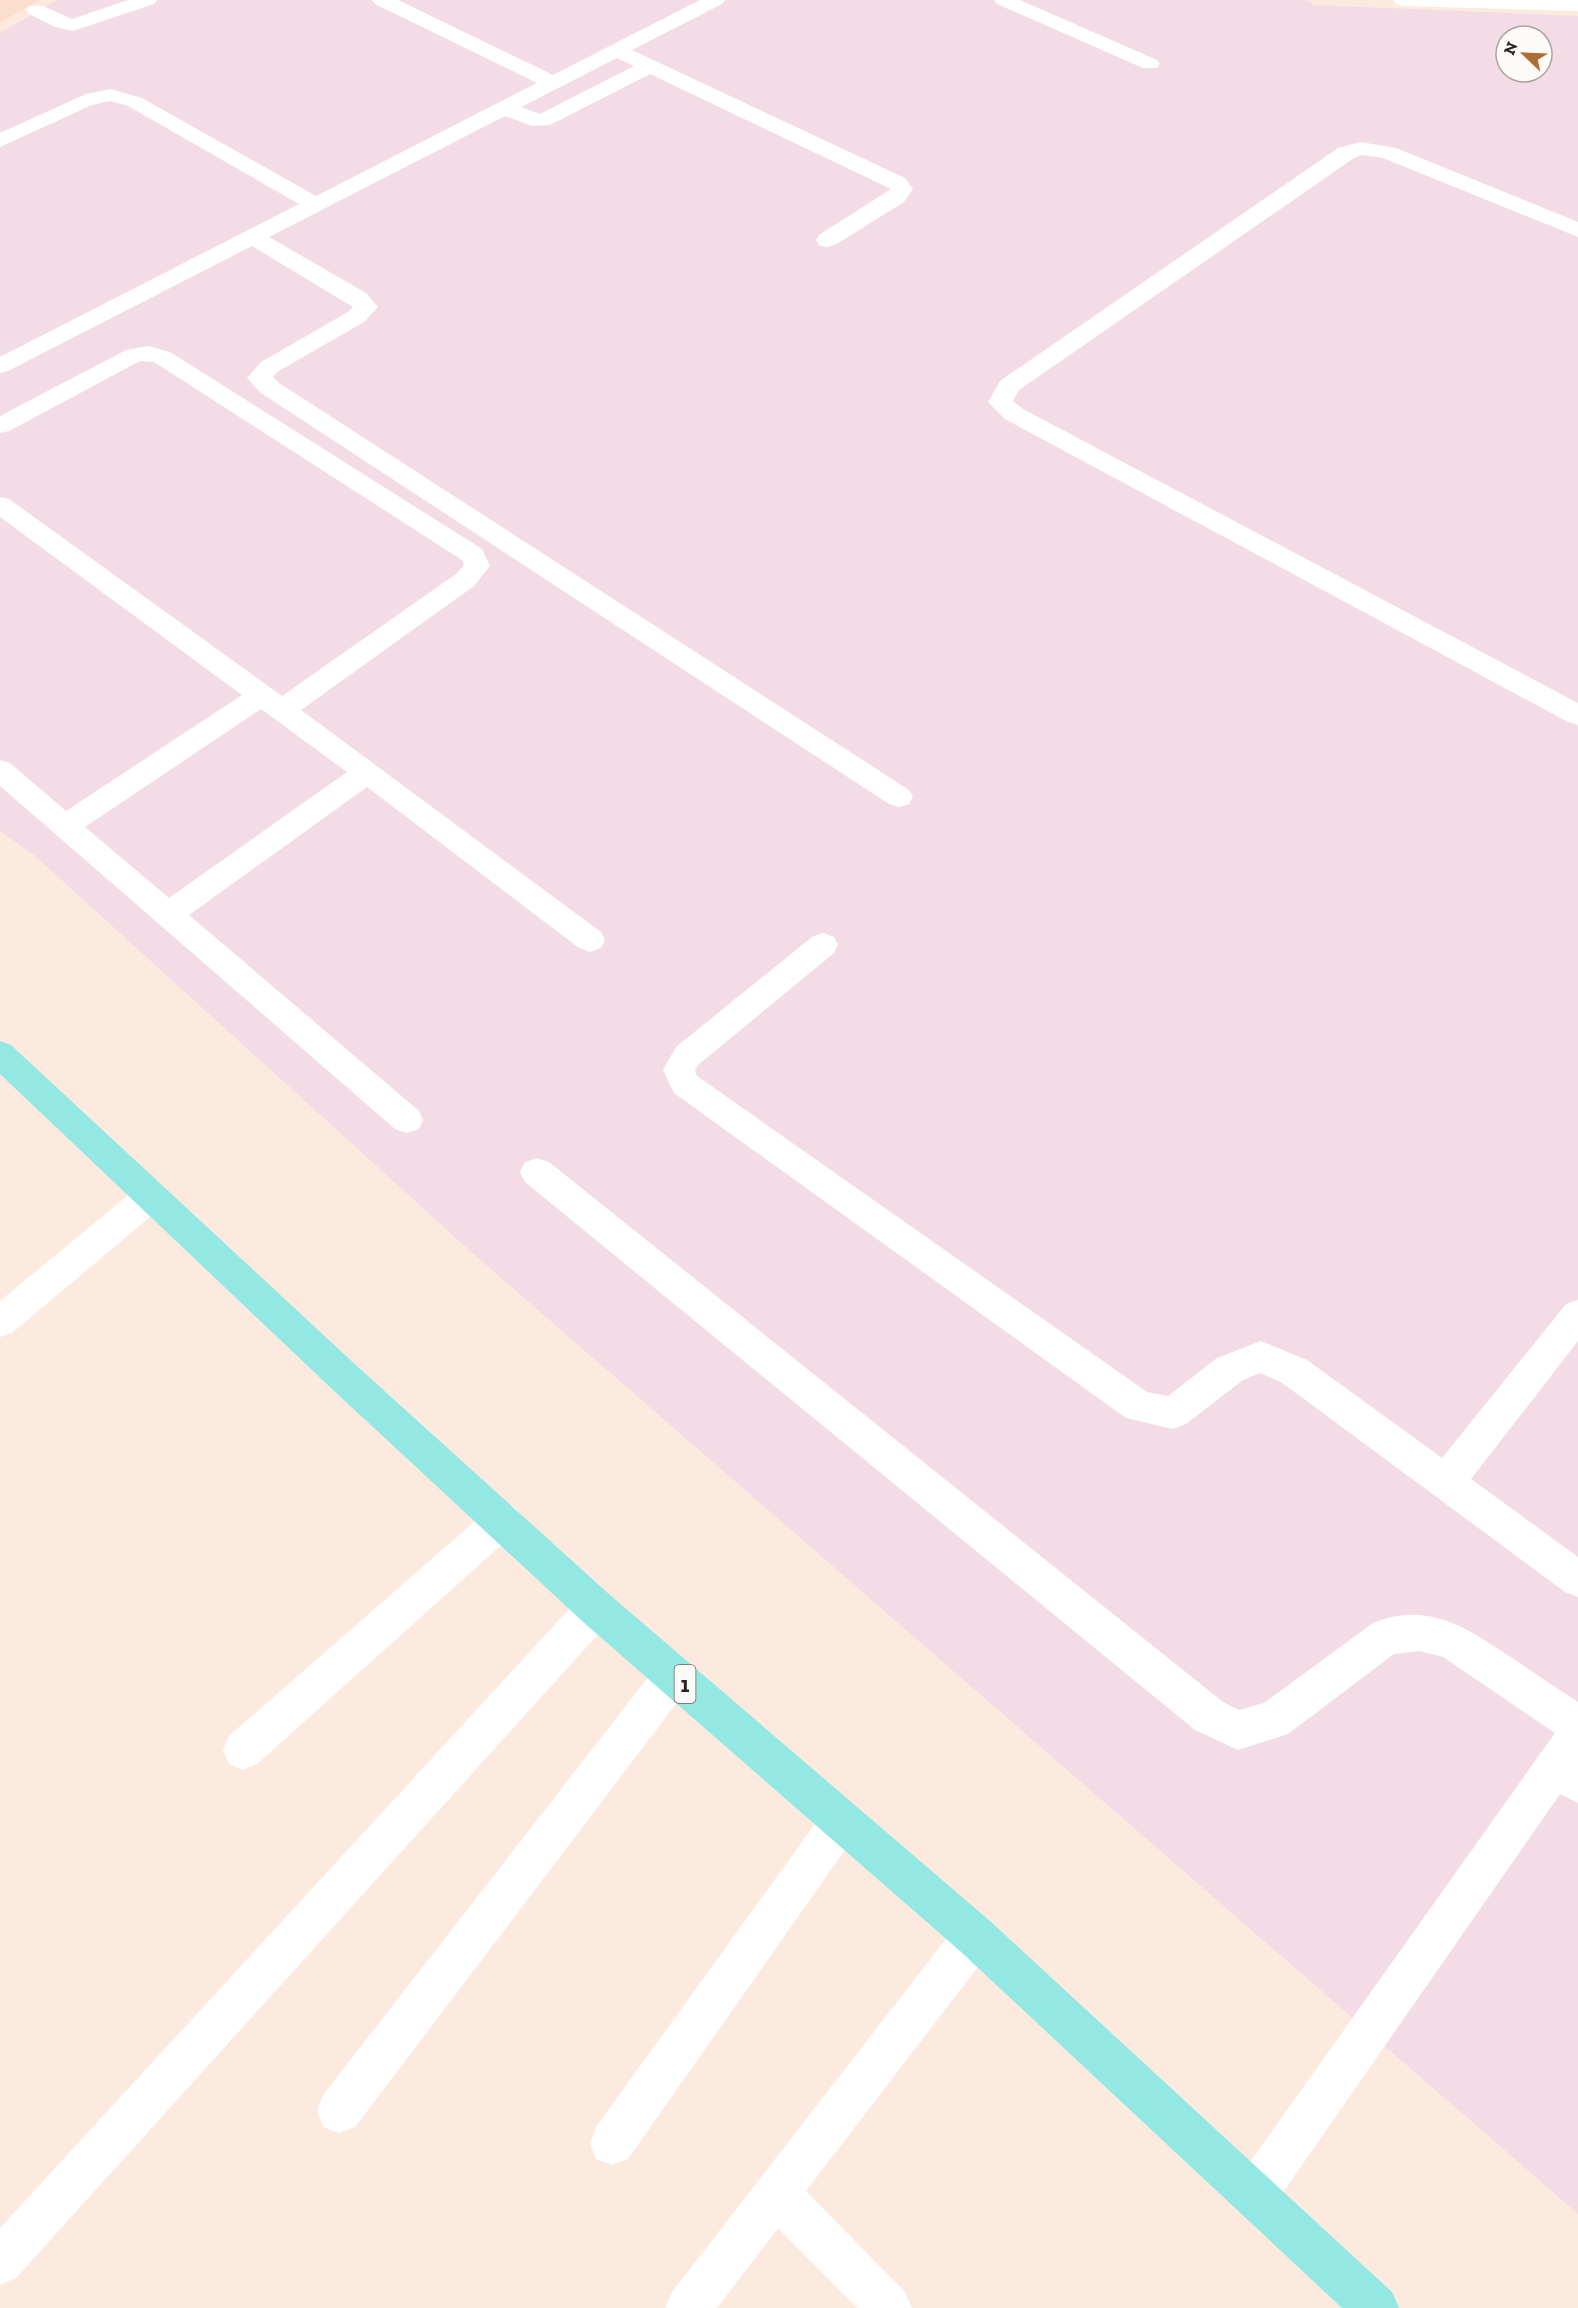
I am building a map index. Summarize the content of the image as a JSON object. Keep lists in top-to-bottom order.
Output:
{
  "streets": {
    "main road": ["1"]
  },
  "north": "top left"
}
